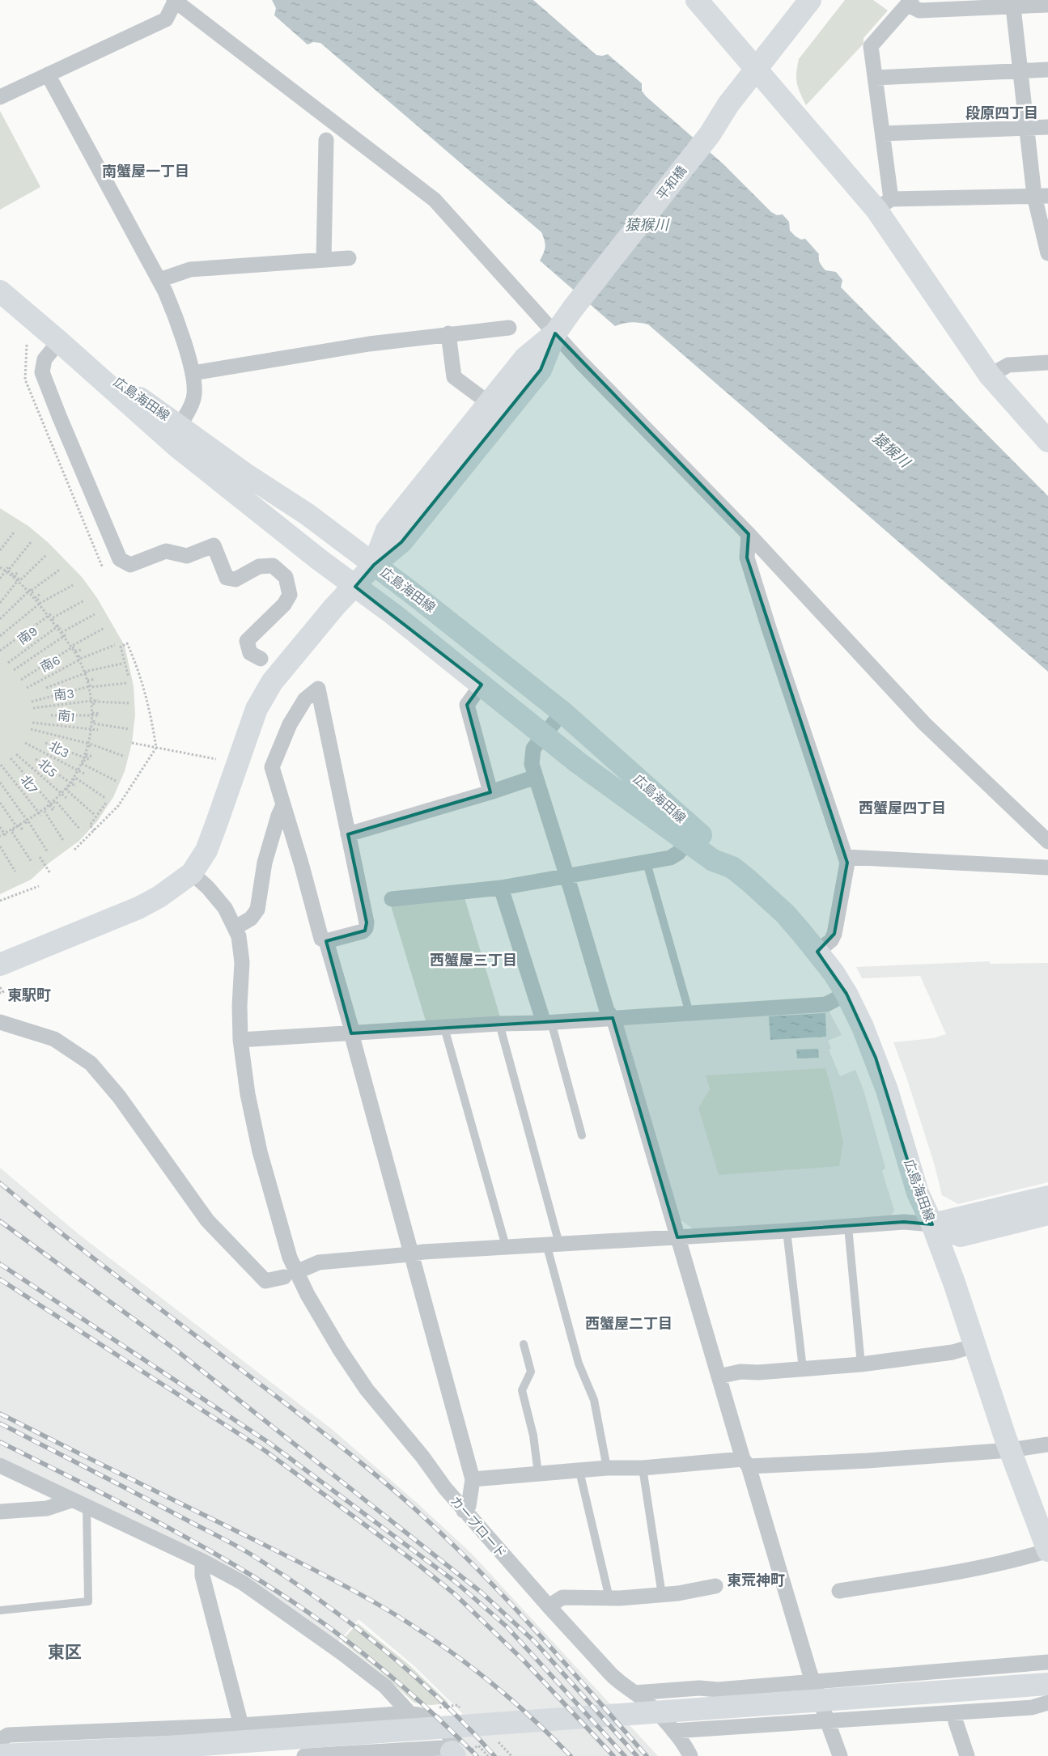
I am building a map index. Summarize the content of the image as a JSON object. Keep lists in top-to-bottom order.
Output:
{
  "streets": {
    "street": ["平和橋", "広島海田線", "カープロード"],
    "path": [
      "南9",
      "南6",
      "南3",
      "南1",
      "北3",
      "北5",
      "北7"
    ]
  },
  "districts": [
    "段原四丁目",
    "南蟹屋一丁目",
    "西蟹屋四丁目",
    "西蟹屋三丁目",
    "東駅町",
    "西蟹屋二丁目",
    "東荒神町",
    "東区"
  ],
  "water": ["猿猴川"]
}
